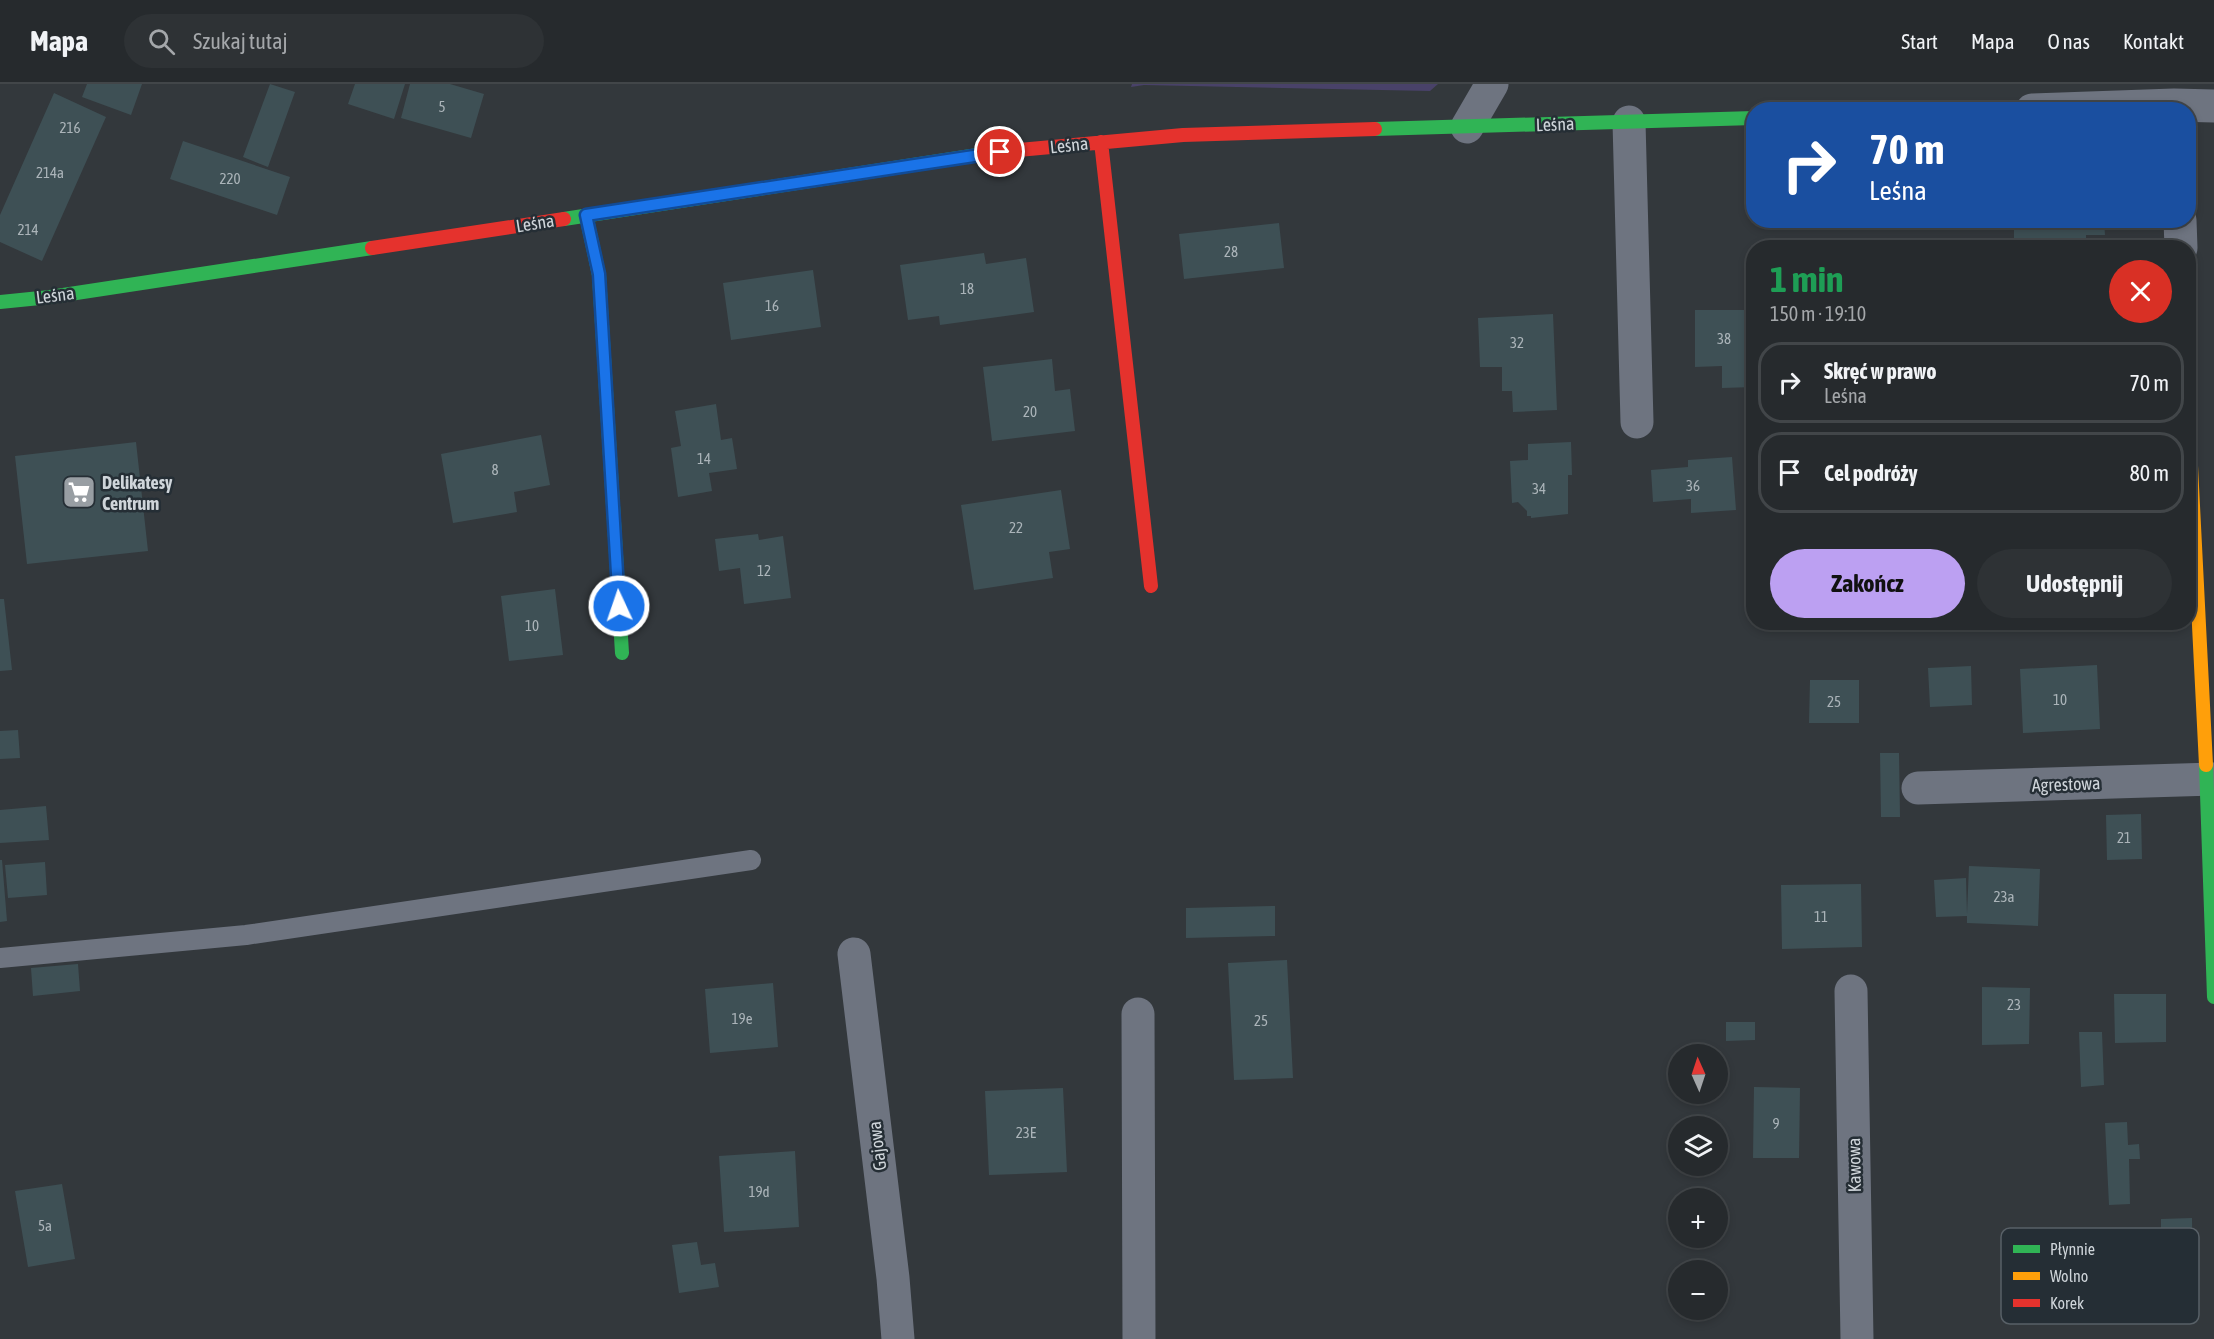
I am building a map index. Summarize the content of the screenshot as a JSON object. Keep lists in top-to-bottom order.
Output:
{
  "streets": {
    "street": [
      "Leśna",
      "Agrestowa",
      "Gajowa",
      "Kawowa"
    ]
  },
  "places": {
    "supermarket": ["Delikatesy Centrum"]
  },
  "house_numbers": [
    "5",
    "216",
    "214a",
    "220",
    "214",
    "28",
    "18",
    "16",
    "38",
    "32",
    "20",
    "14",
    "8",
    "36",
    "34",
    "22",
    "12",
    "10",
    "10",
    "25",
    "21",
    "23a",
    "11",
    "23",
    "19e",
    "25",
    "9",
    "23E",
    "19d",
    "5a"
  ],
  "legend": ["Płynnie", "Wolno", "Korek"],
  "north": "top",
  "page": {
    "header": "Mapa",
    "search": "Szukaj tutaj",
    "nav": [
      "Start",
      "Mapa",
      "O nas",
      "Kontakt"
    ],
    "turn": ["70 m", "Leśna"],
    "heading": ["1 min", "150 m · 19:10"],
    "list": [
      {
        "name": "Skręć w prawo",
        "note": "Leśna",
        "value": "70 m"
      },
      {
        "name": "Cel podróży",
        "value": "80 m"
      }
    ],
    "buttons": ["Zakończ", "Udostępnij"],
    "map_buttons": ["+", "−"]
  }
}
